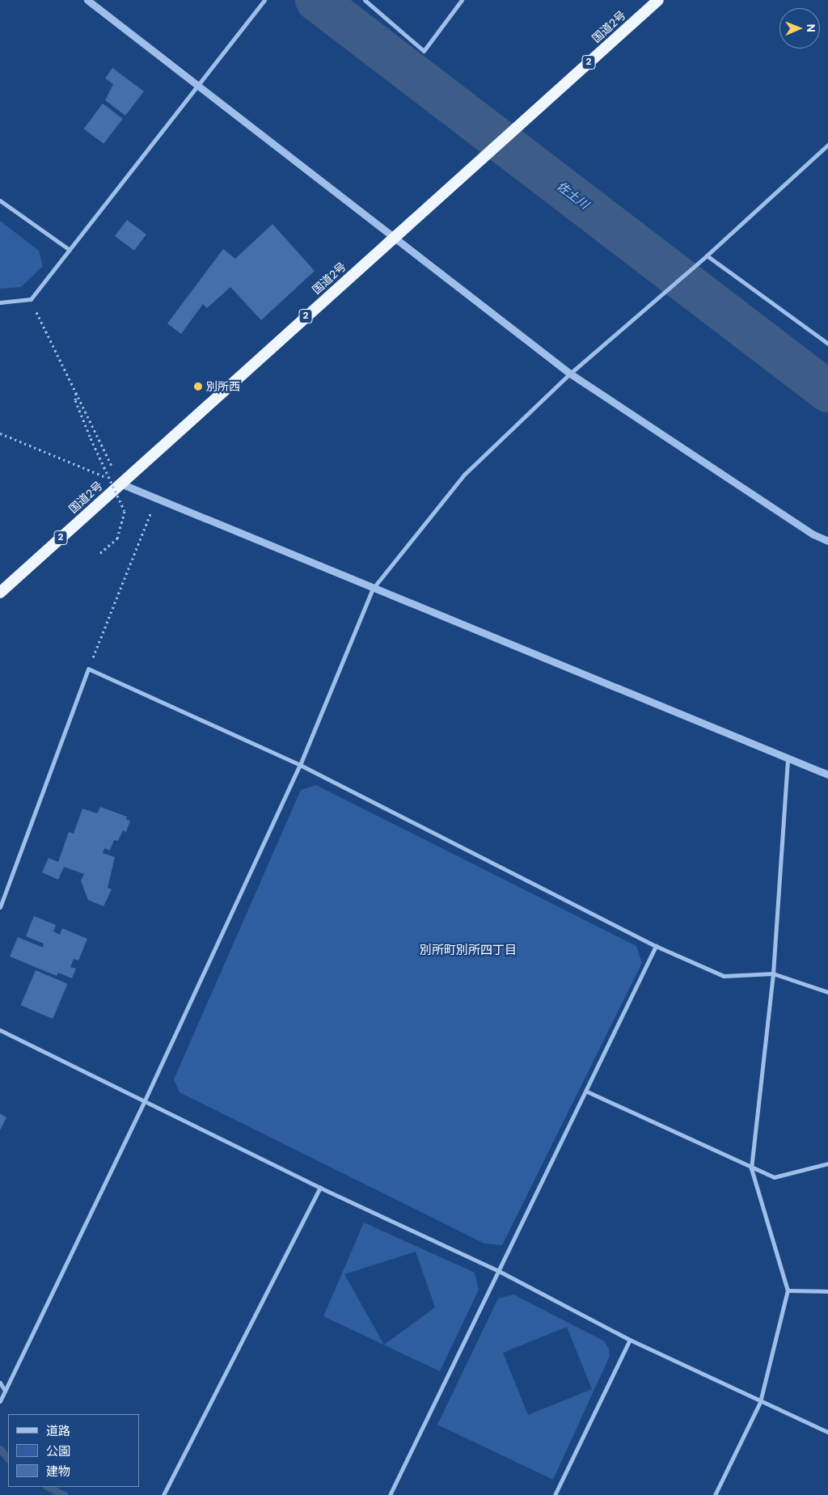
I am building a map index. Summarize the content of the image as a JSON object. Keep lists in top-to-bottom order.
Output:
{
  "streets": {
    "highway": ["国道2号", "2"]
  },
  "districts": ["別所町別所四丁目"],
  "water": ["佐土川"],
  "places": ["別所西"],
  "legend": ["道路", "公園", "建物"],
  "north": "right"
}
